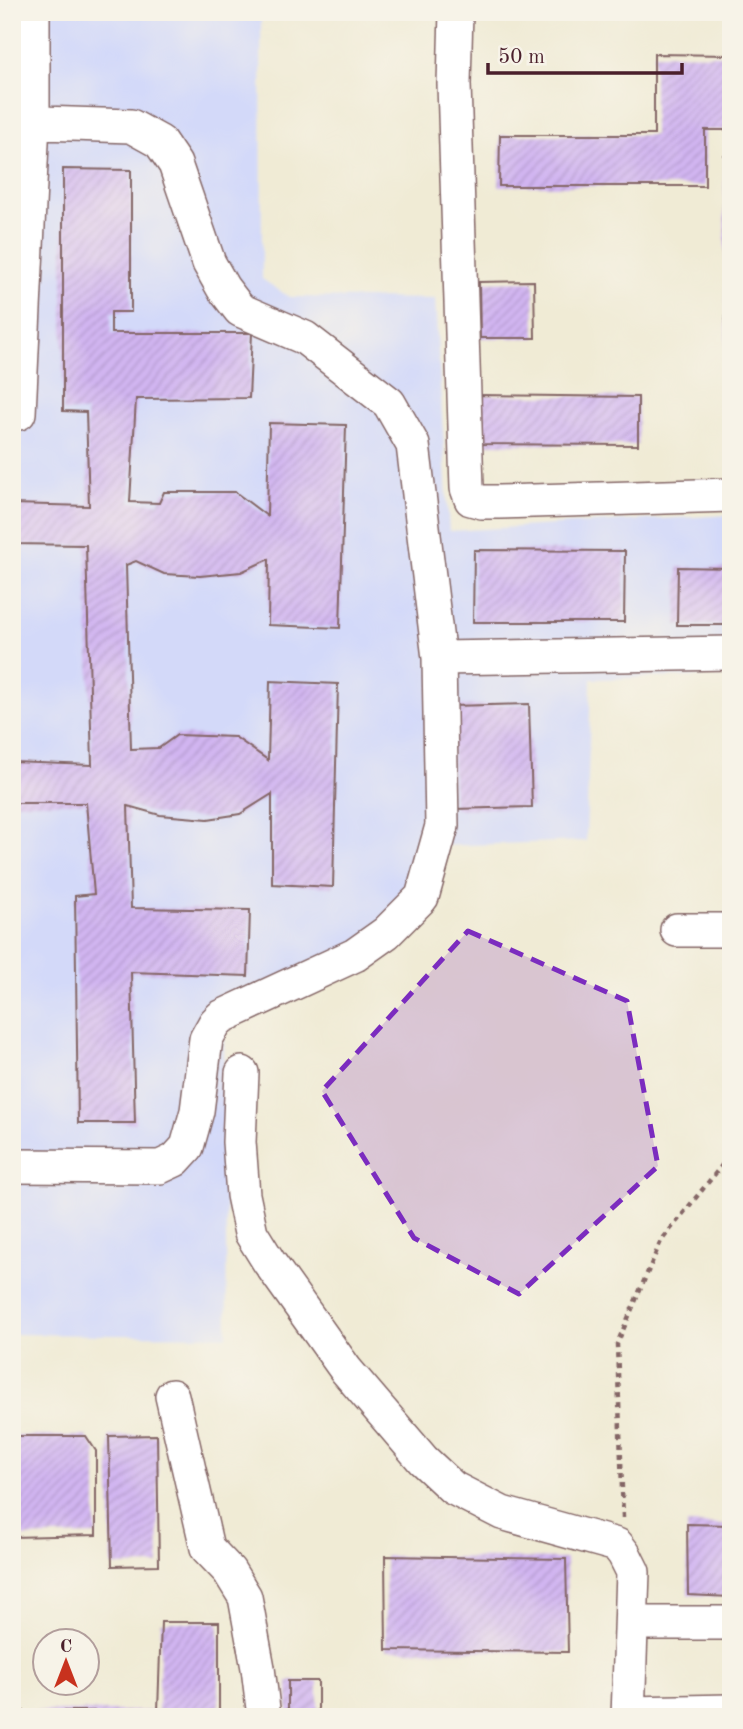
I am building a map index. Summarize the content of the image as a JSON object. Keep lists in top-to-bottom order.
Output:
{
  "scale_bar": "50 m",
  "north": "top"
}
